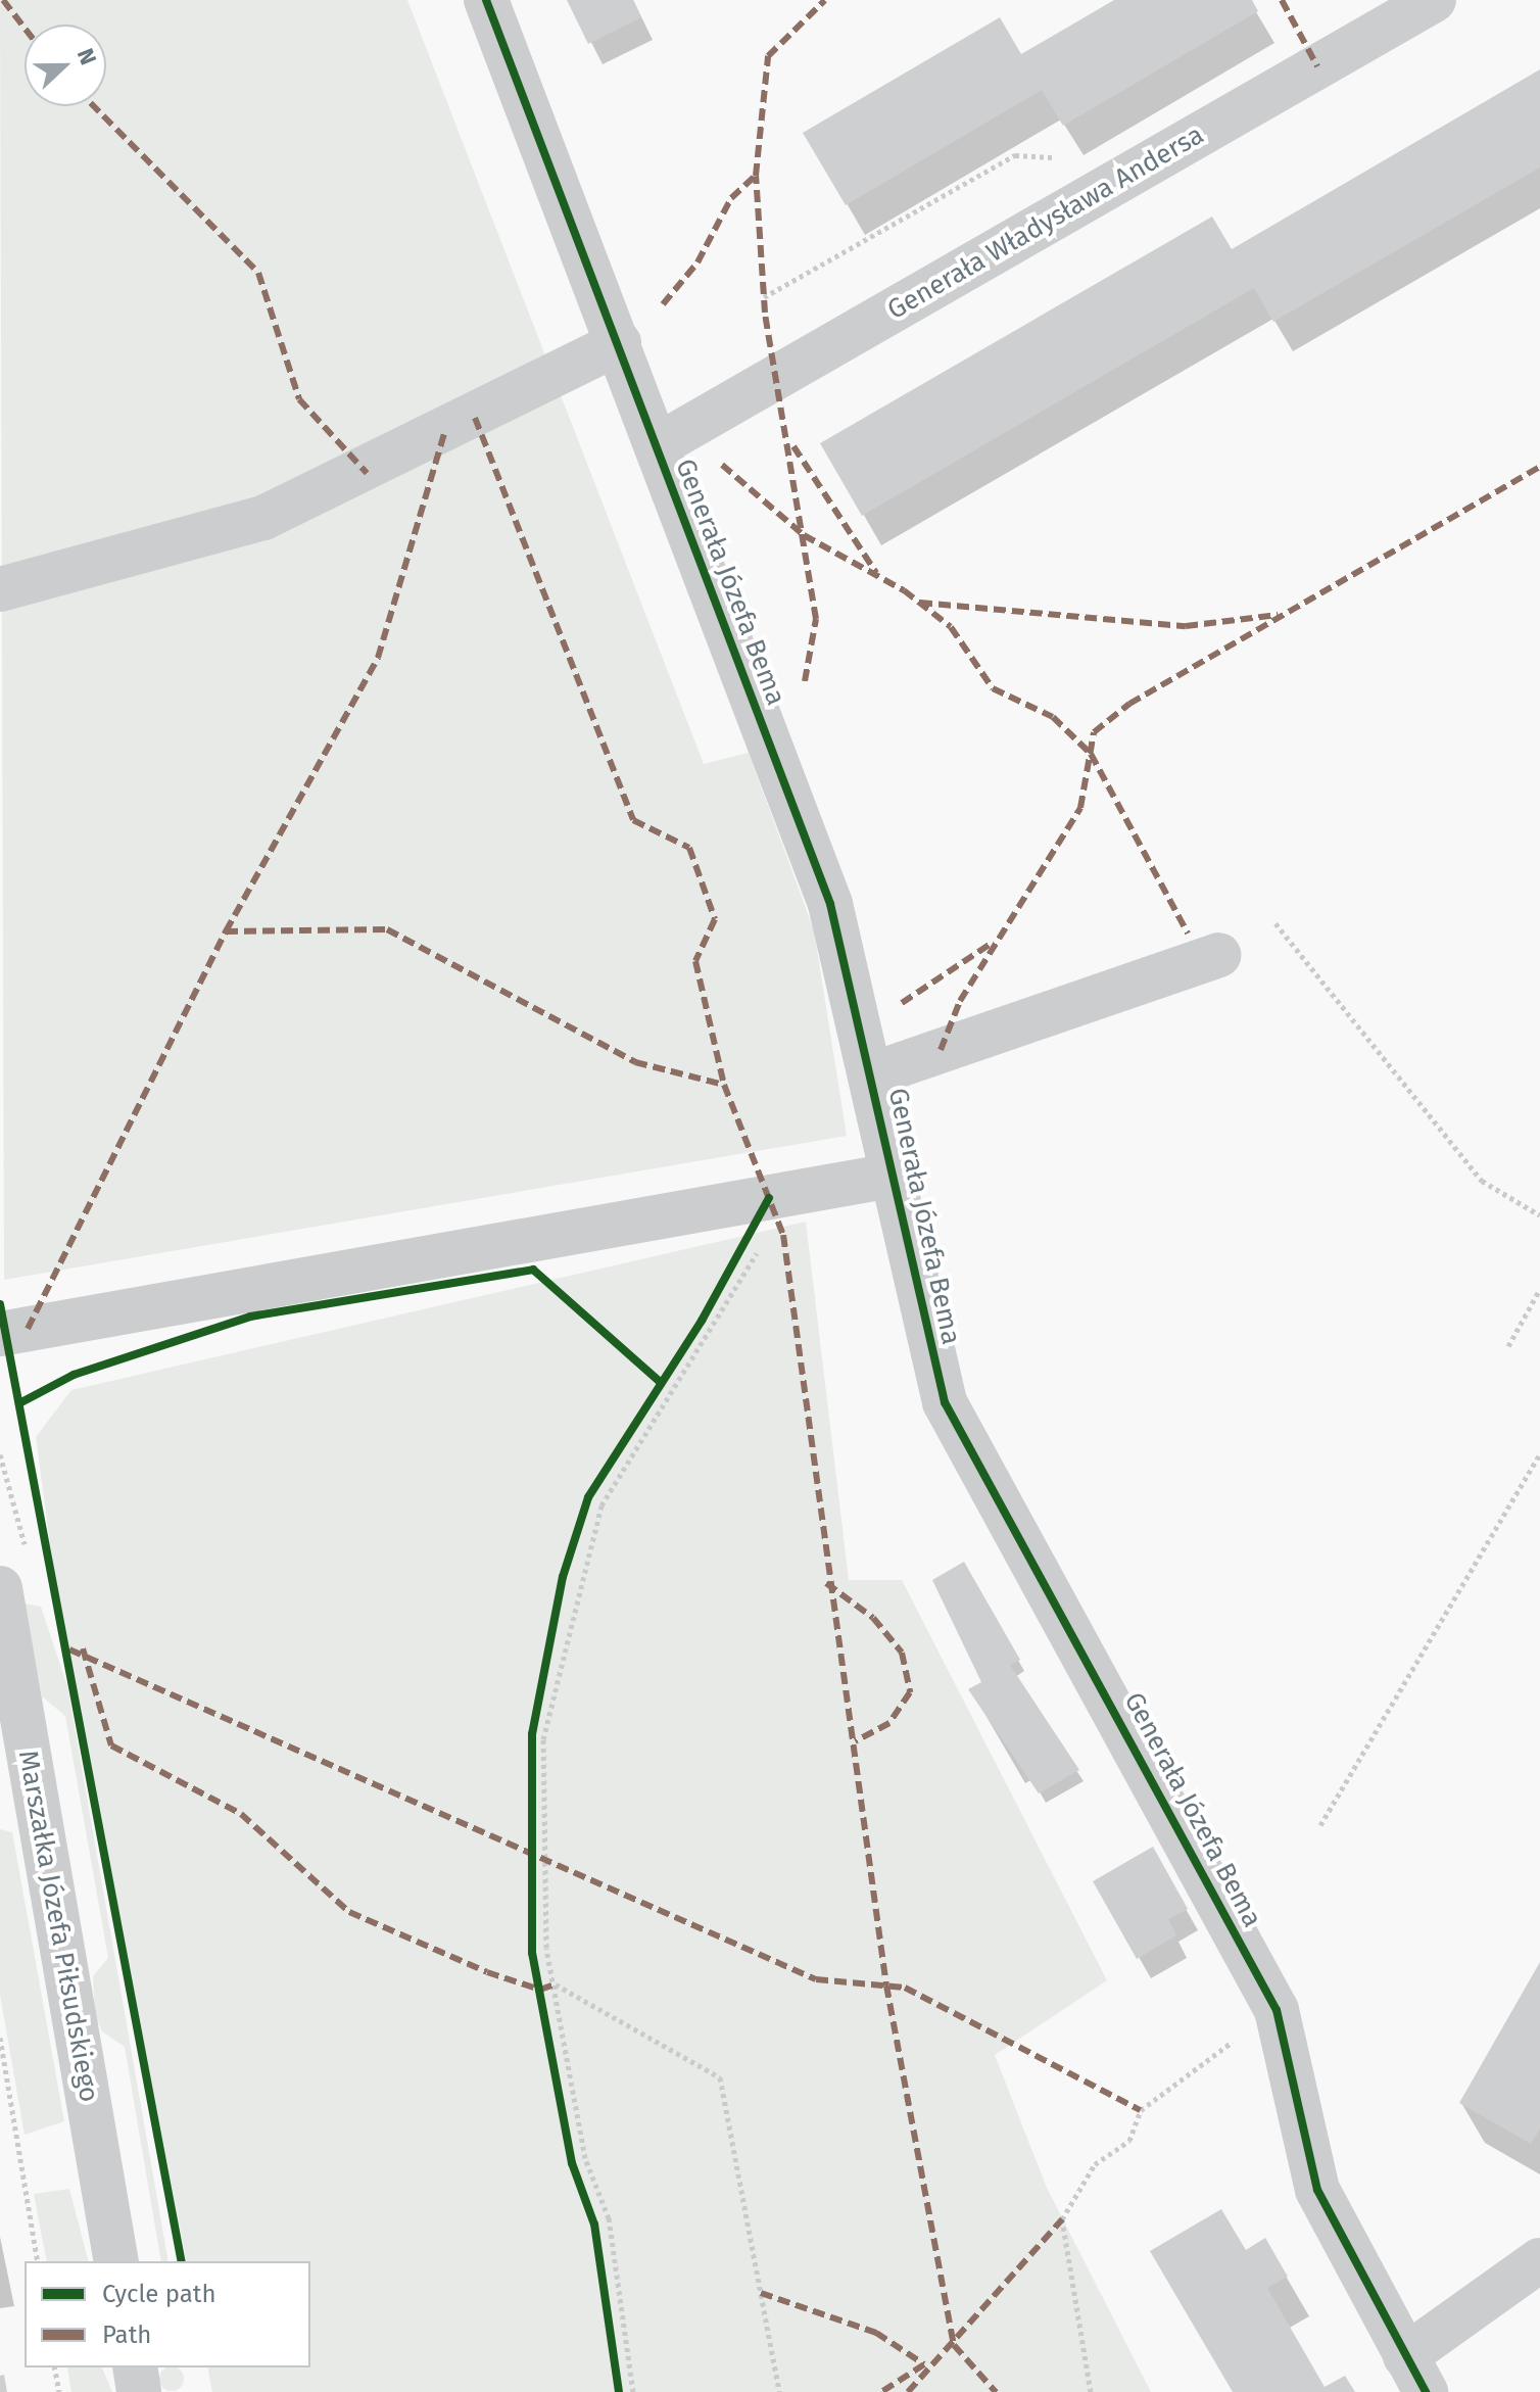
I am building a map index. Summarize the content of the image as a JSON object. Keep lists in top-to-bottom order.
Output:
{
  "streets": {
    "street": ["Generała Władysława Andersa", "Generała Józefa Bema", "Marszałka Józefa Piłsudskiego"]
  },
  "crossings": [
    ["Generała Władysława Andersa", "Generała Józefa Bema"]
  ],
  "legend": ["Cycle path", "Path"],
  "north": "right"
}
